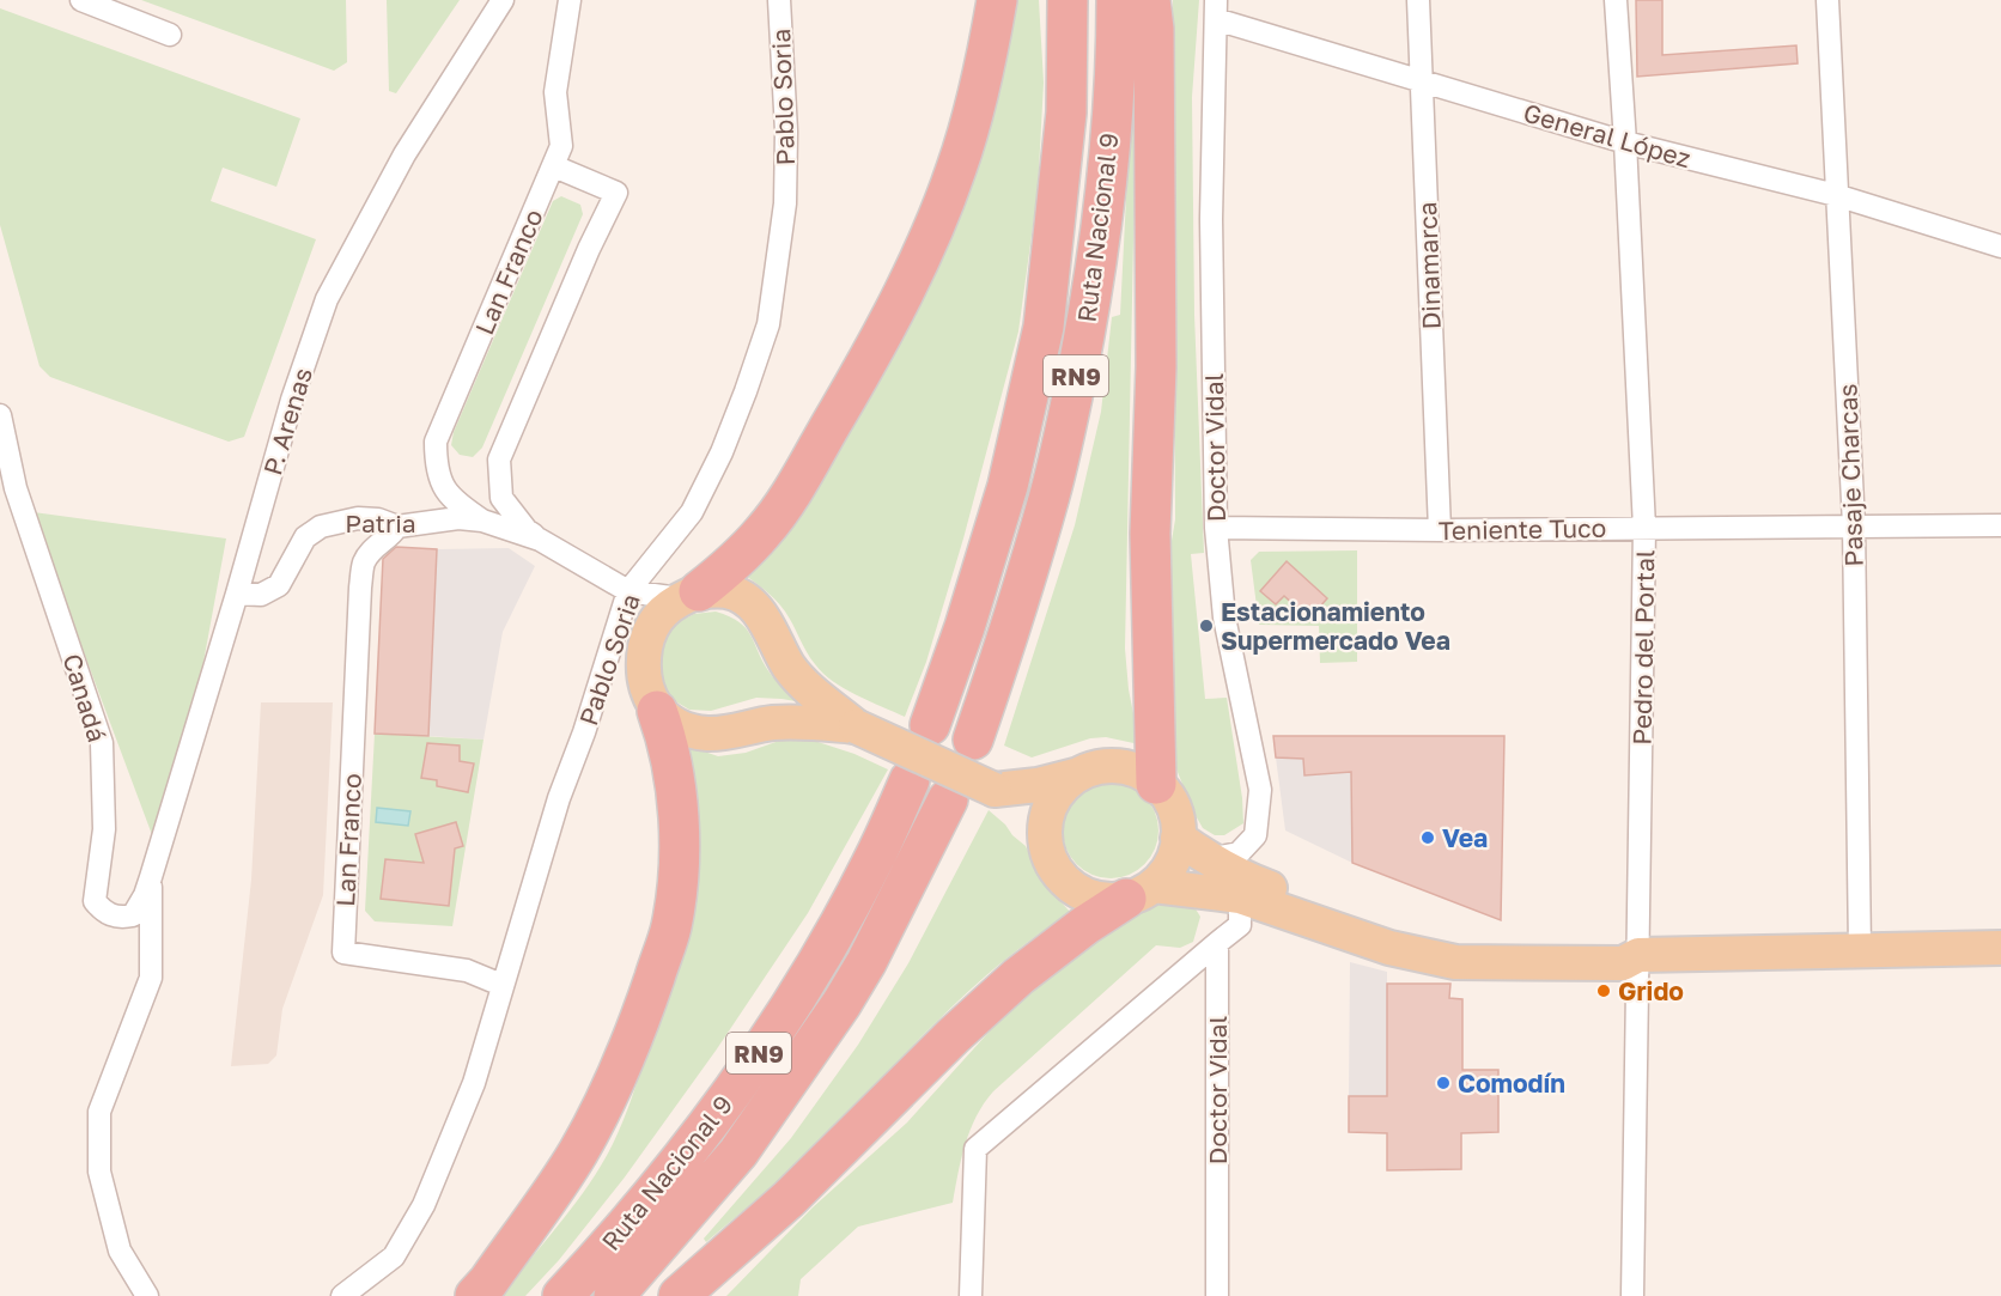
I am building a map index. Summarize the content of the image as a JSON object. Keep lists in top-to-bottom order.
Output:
{
  "streets": {
    "highway": ["Ruta Nacional 9", "RN9"],
    "street": [
      "Pablo Soria",
      "General López",
      "Dinamarca",
      "Lan Franco",
      "P. Arenas",
      "Doctor Vidal",
      "Pasaje Charcas",
      "Patria",
      "Teniente Tuco",
      "Pedro del Portal",
      "Canadá"
    ]
  },
  "crossings": [
    ["Pablo Soria", "Lan Franco"],
    ["Pablo Soria", "Patria"],
    ["General López", "Dinamarca"],
    ["General López", "Doctor Vidal"],
    ["General López", "Pasaje Charcas"],
    ["General López", "Pedro del Portal"],
    ["Dinamarca", "Teniente Tuco"],
    ["Lan Franco", "Patria"],
    ["P. Arenas", "Patria"],
    ["P. Arenas", "Canadá"],
    ["Doctor Vidal", "Teniente Tuco"],
    ["Pasaje Charcas", "Teniente Tuco"],
    ["Teniente Tuco", "Pedro del Portal"]
  ],
  "places": [
    "Estacionamiento Supermercado Vea",
    "Vea",
    "Grido",
    "Comodín"
  ]
}
